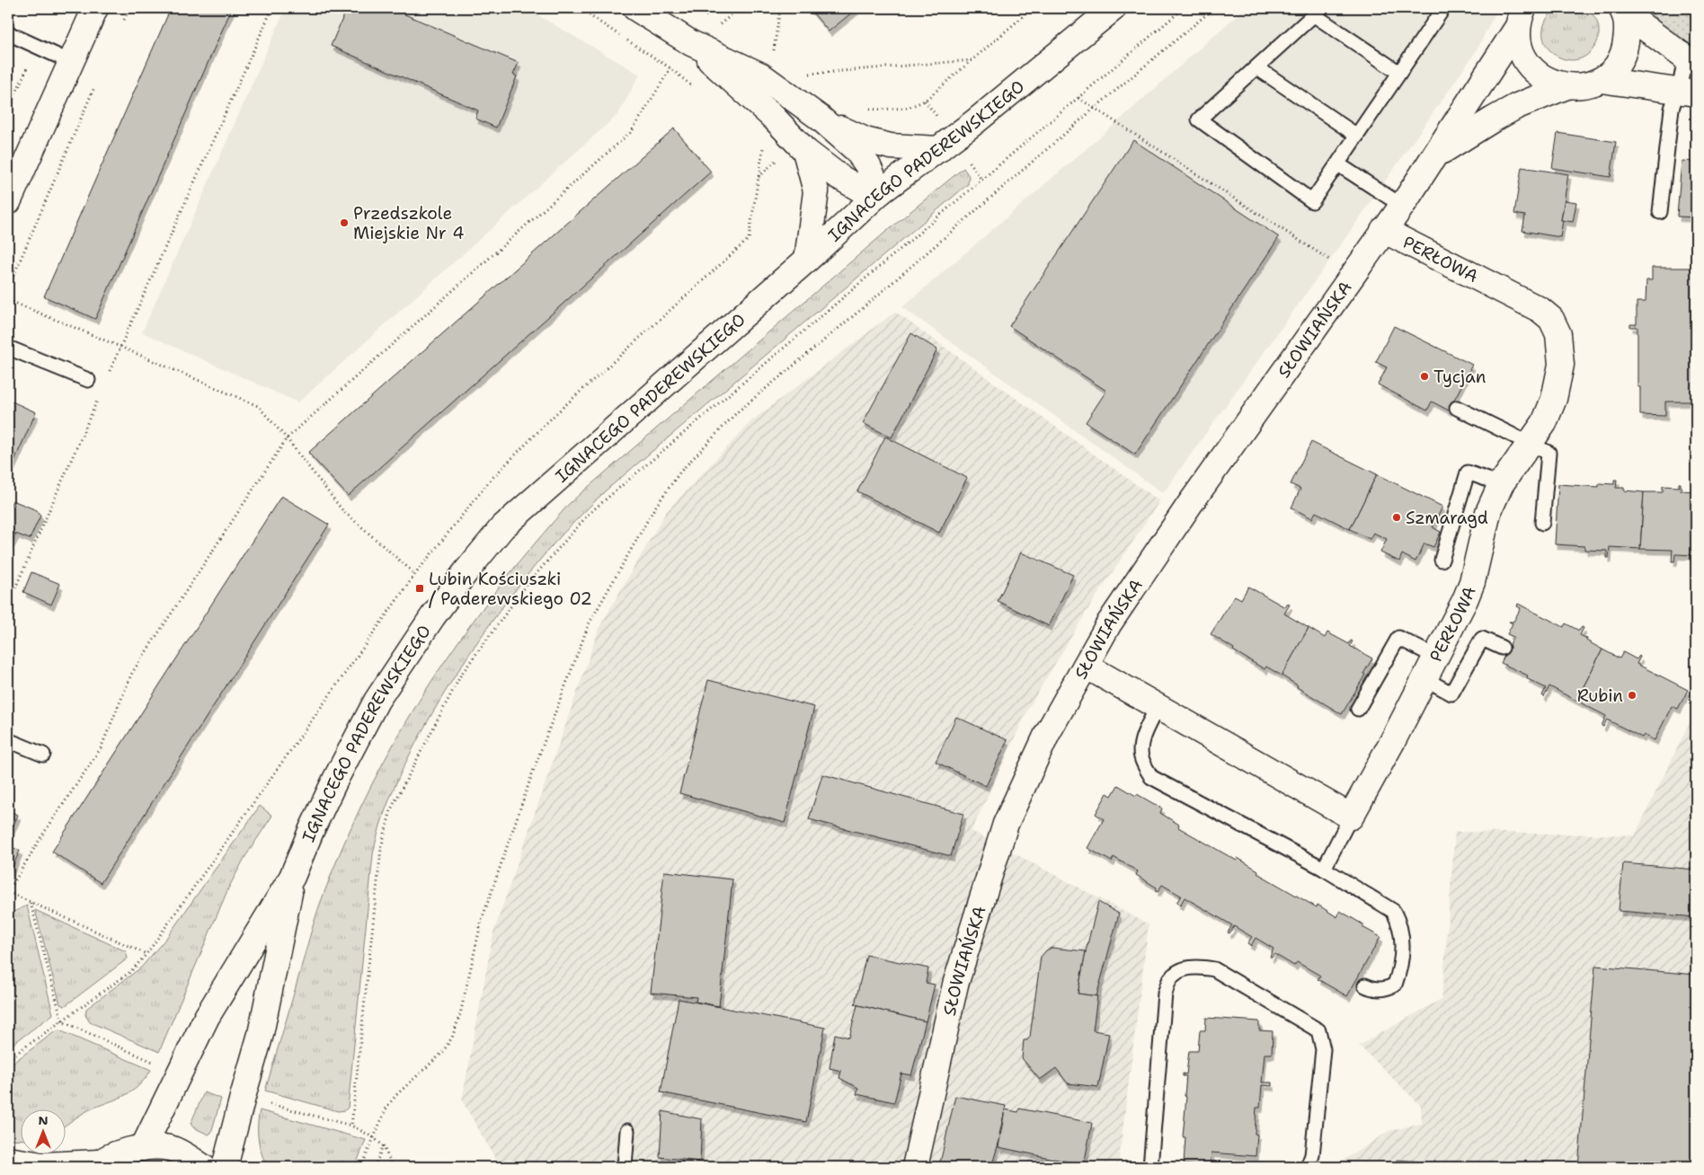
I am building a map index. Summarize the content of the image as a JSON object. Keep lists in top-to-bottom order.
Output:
{
  "streets": {
    "street": ["IGNACEGO PADEREWSKIEGO", "PERŁOWA", "SŁOWIAŃSKA"]
  },
  "crossings": [
    ["PERŁOWA", "SŁOWIAŃSKA"]
  ],
  "places": {
    "other": [
      "Przedszkole Miejskie Nr 4",
      "Tycjan",
      "Szmaragd",
      "Rubin"
    ],
    "transit": ["Lubin Kościuszki / Paderewskiego 02"]
  },
  "north": "top"
}
